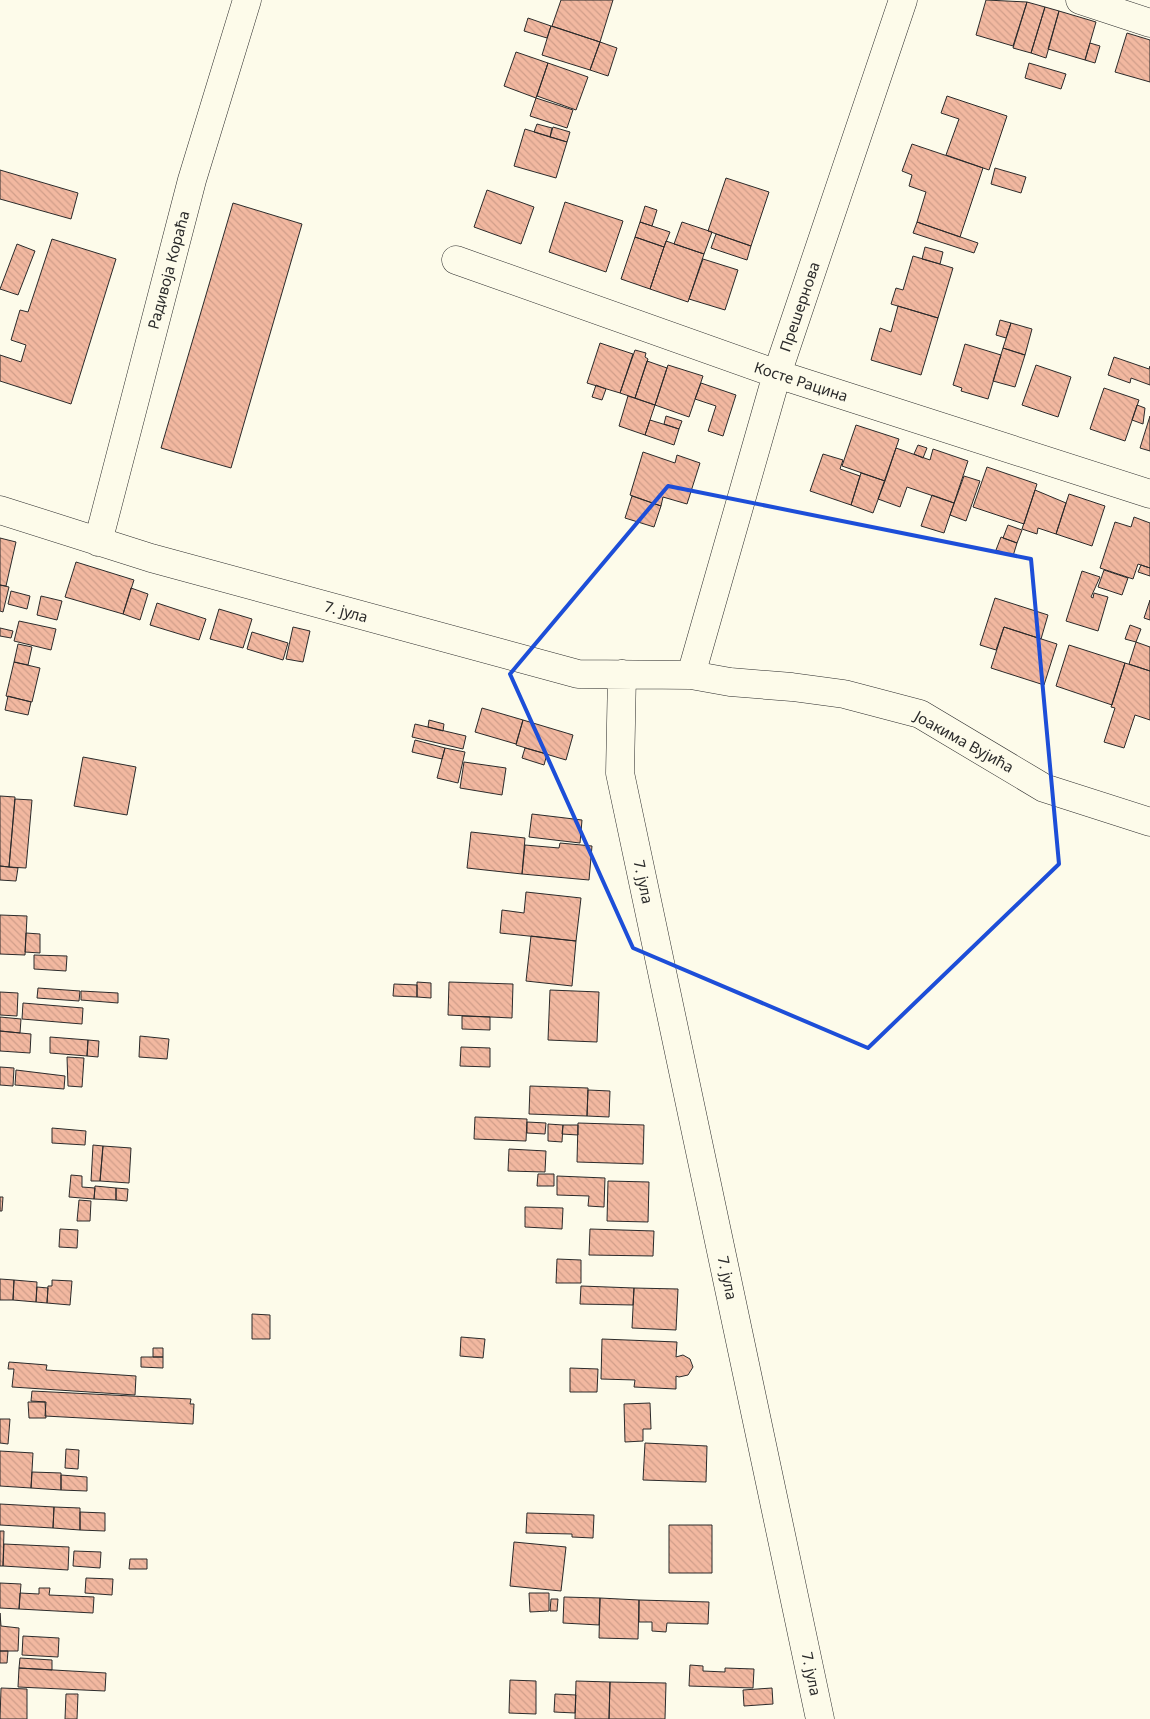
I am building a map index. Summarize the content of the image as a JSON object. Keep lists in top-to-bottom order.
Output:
{
  "streets": {
    "street": [
      "Радивоја Кораћа",
      "Прешернова",
      "Косте Рацина",
      "7. јула",
      "Јоакима Вујића"
    ]
  },
  "crossings": [
    ["Радивоја Кораћа", "7. јула"],
    ["Прешернова", "Косте Рацина"],
    ["Прешернова", "Јоакима Вујића"],
    ["7. јула", "Јоакима Вујића"]
  ]
}
